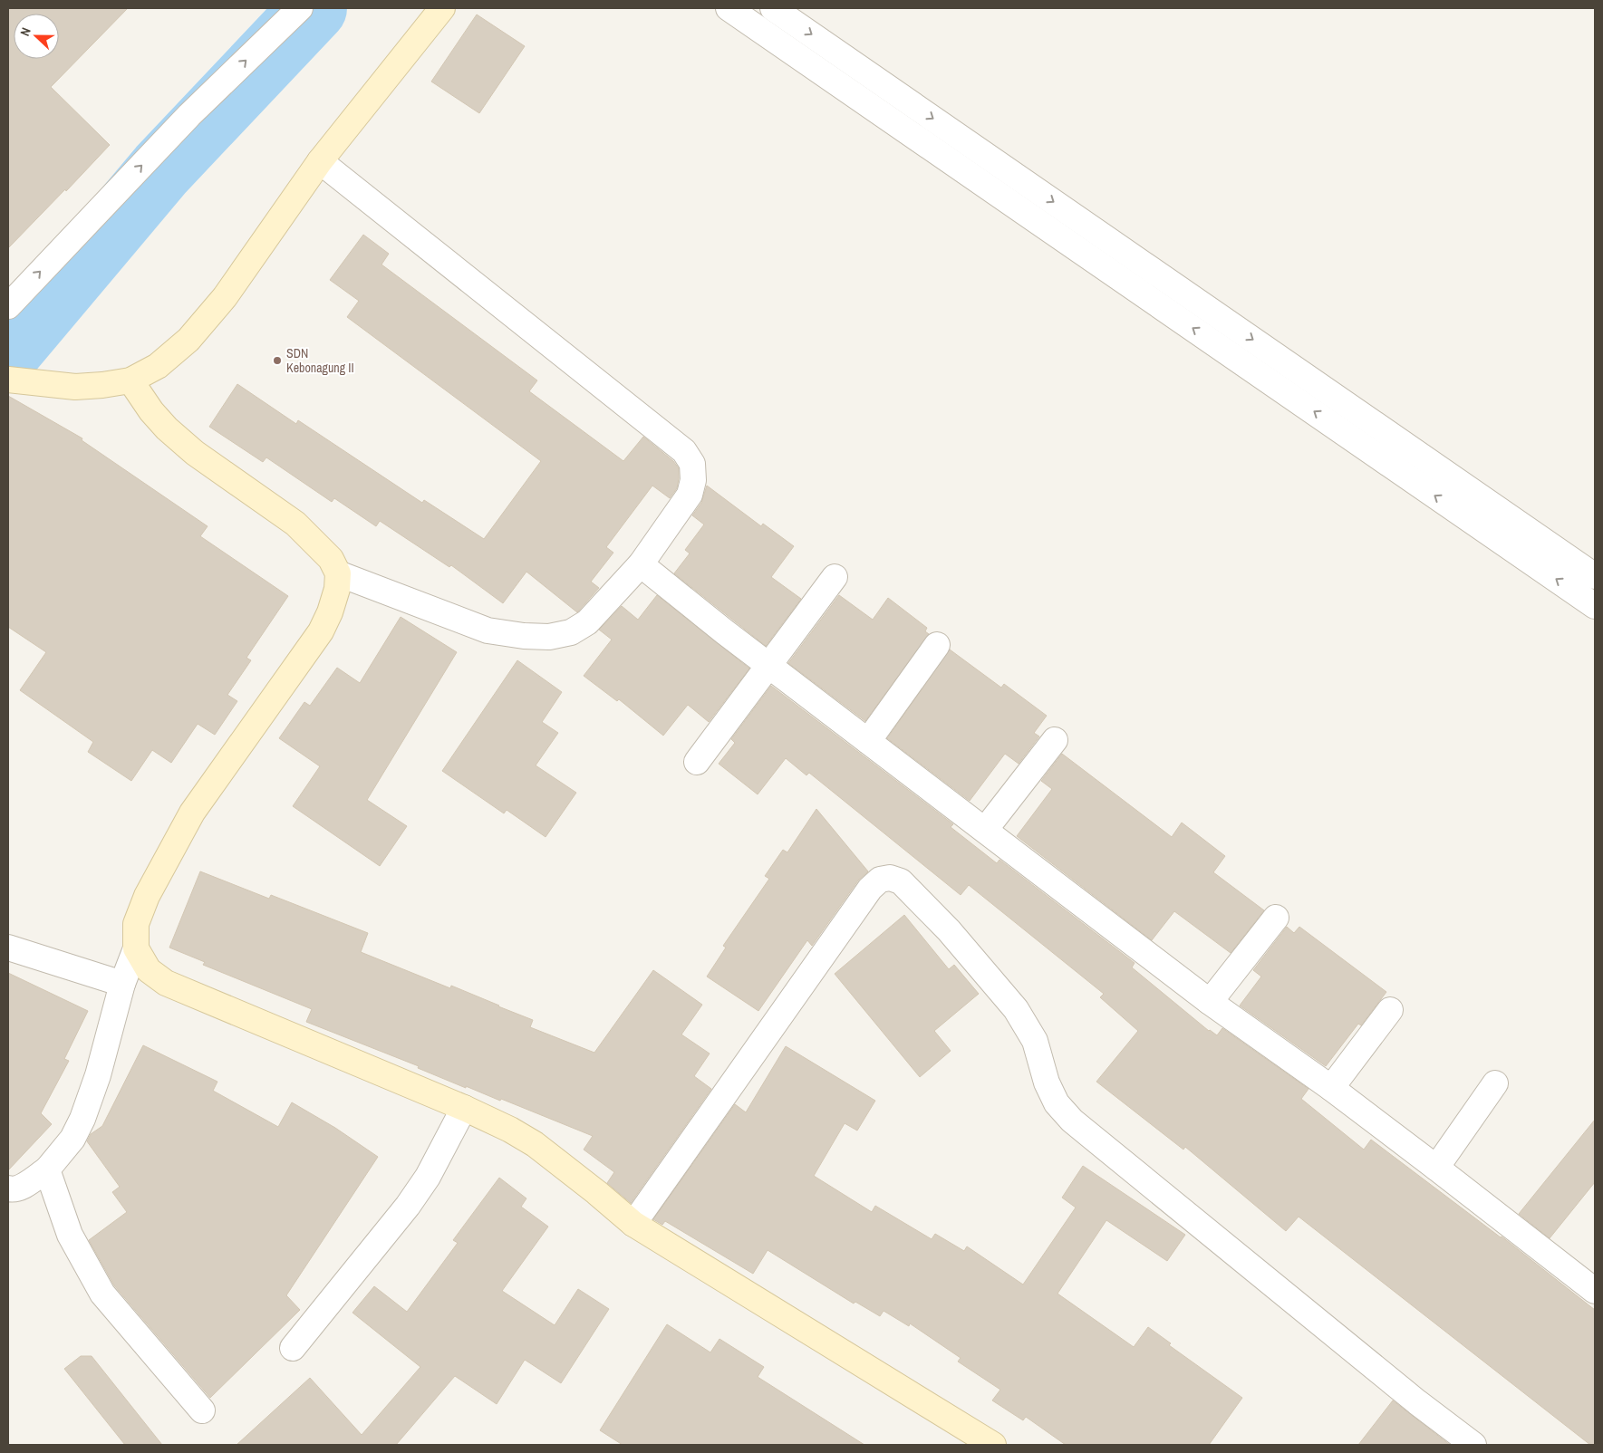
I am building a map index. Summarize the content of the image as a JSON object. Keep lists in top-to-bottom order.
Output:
{
  "places": ["SDN Kebonagung II"],
  "north": "left"
}
